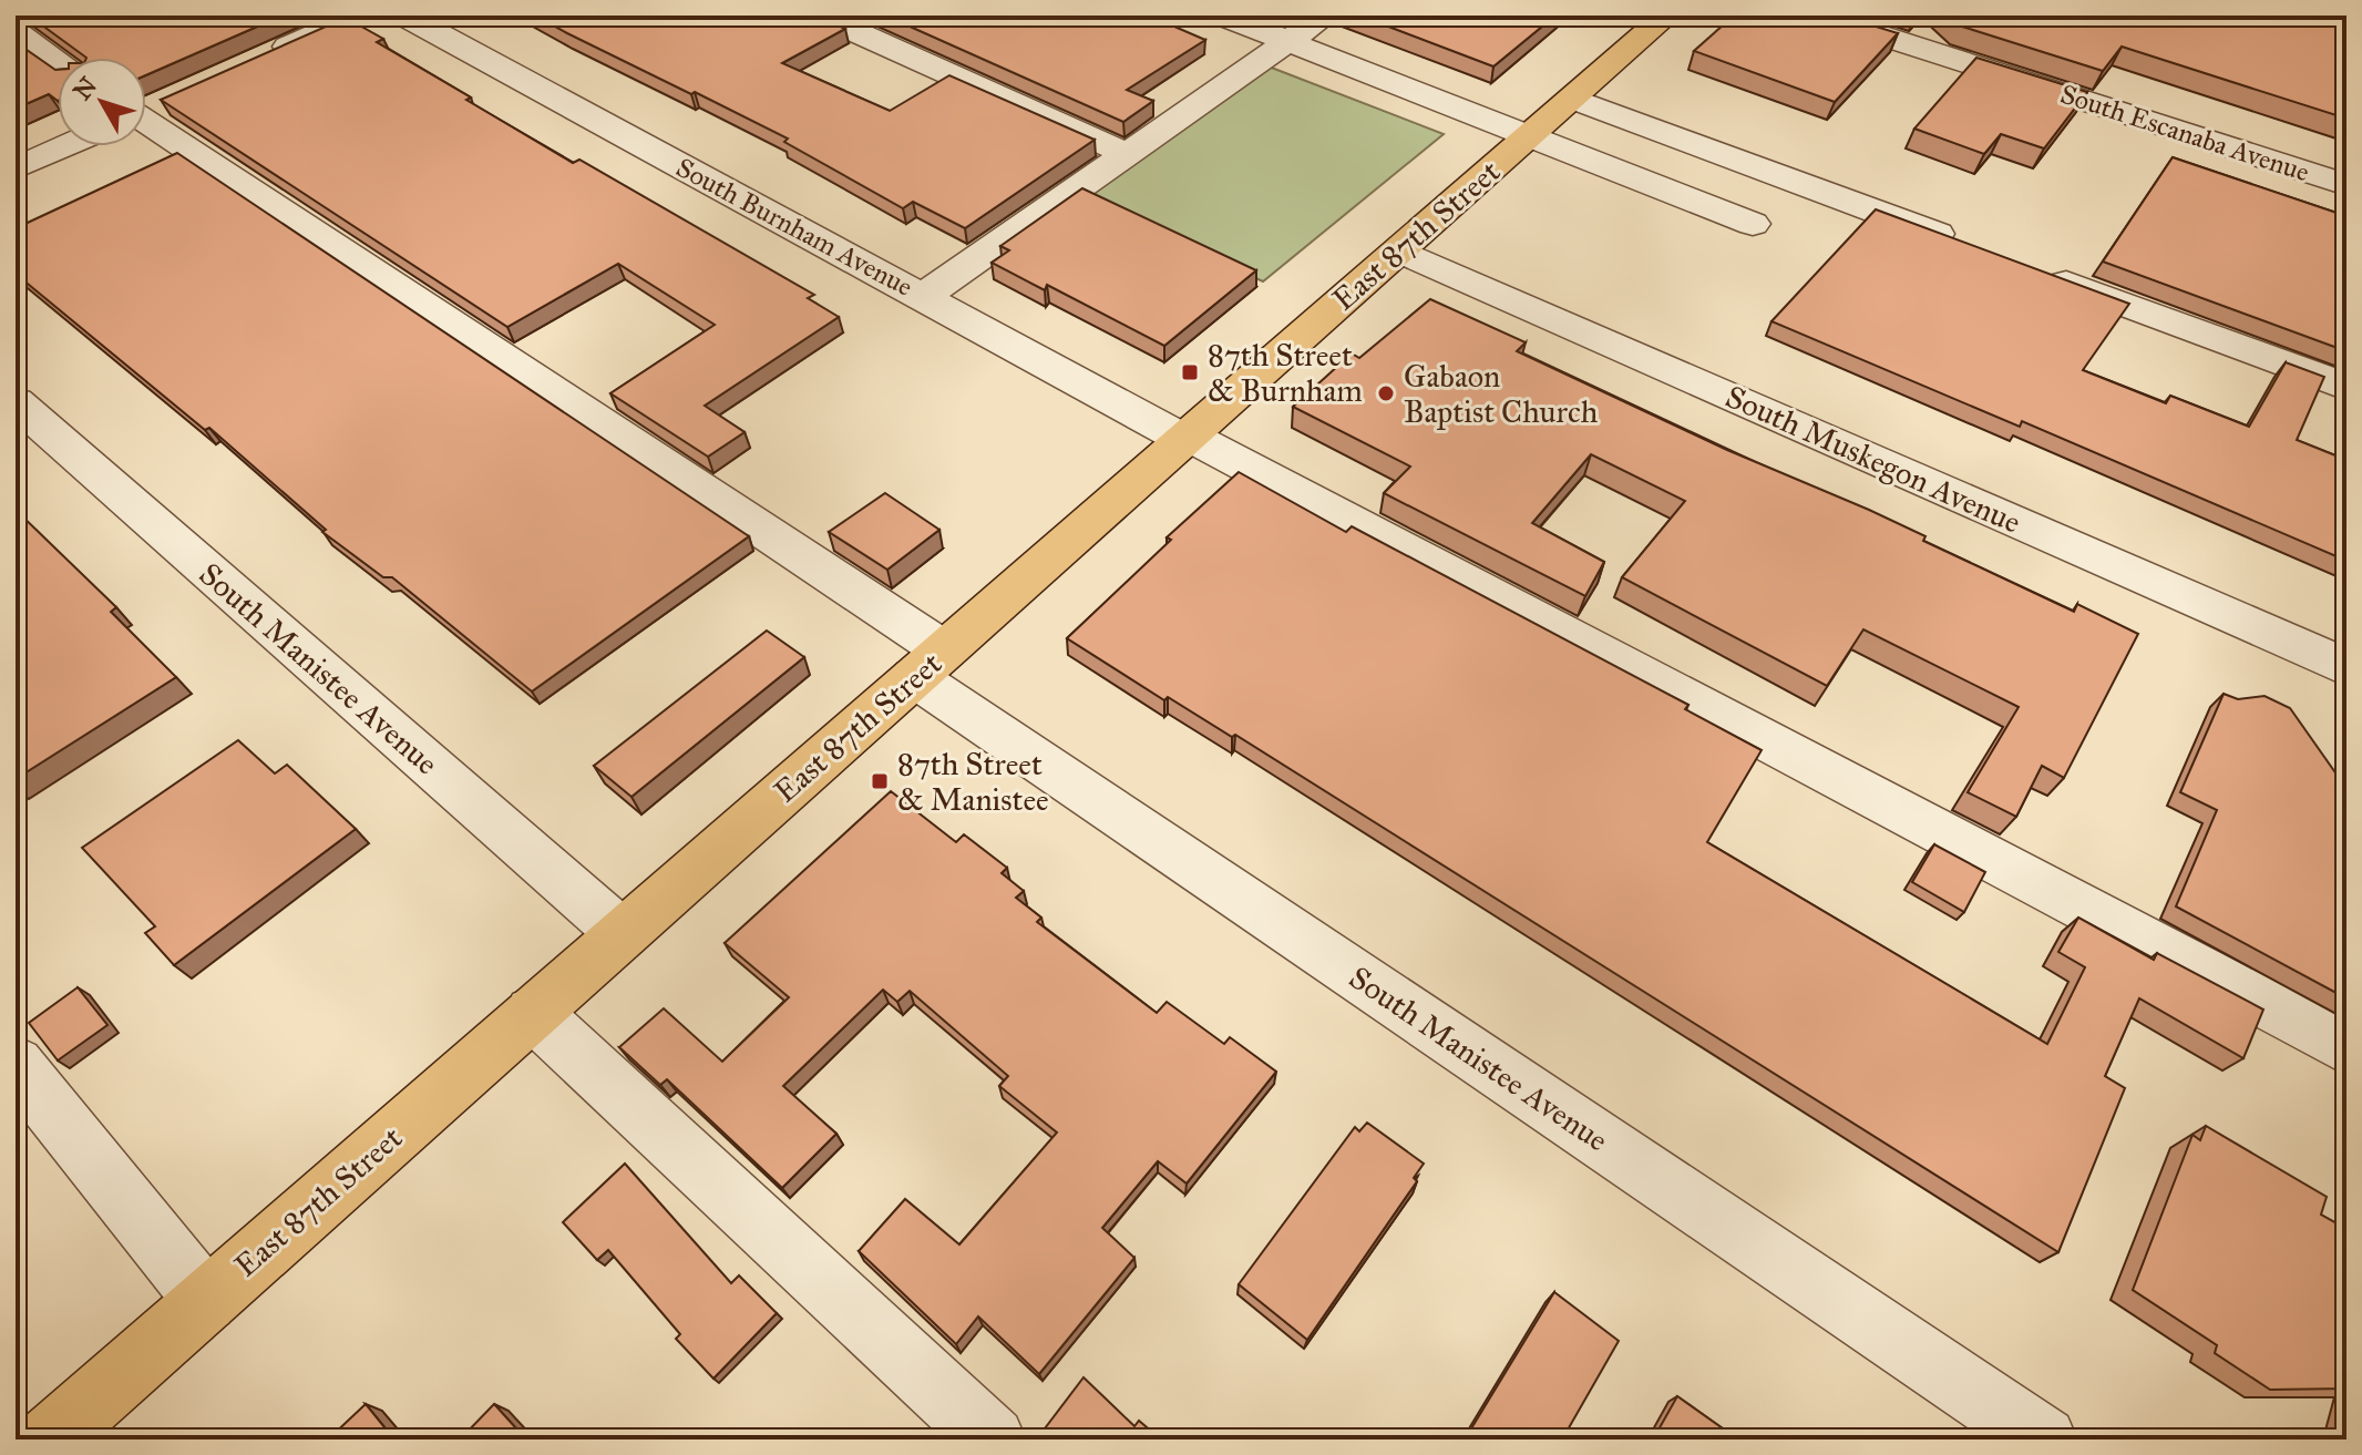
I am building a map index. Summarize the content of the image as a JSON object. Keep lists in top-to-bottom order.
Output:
{
  "streets": {
    "main road": ["East 87th Street"],
    "street": [
      "South Escanaba Avenue",
      "South Burnham Avenue",
      "South Muskegon Avenue",
      "South Manistee Avenue"
    ]
  },
  "crossings": [
    ["South Burnham Avenue", "East 87th Street"],
    ["East 87th Street", "South Muskegon Avenue"],
    ["East 87th Street", "South Manistee Avenue"]
  ],
  "places": {
    "transit": ["87th Street & Burnham", "87th Street & Manistee"],
    "other": ["Gabaon Baptist Church"]
  },
  "north": "top left"
}
